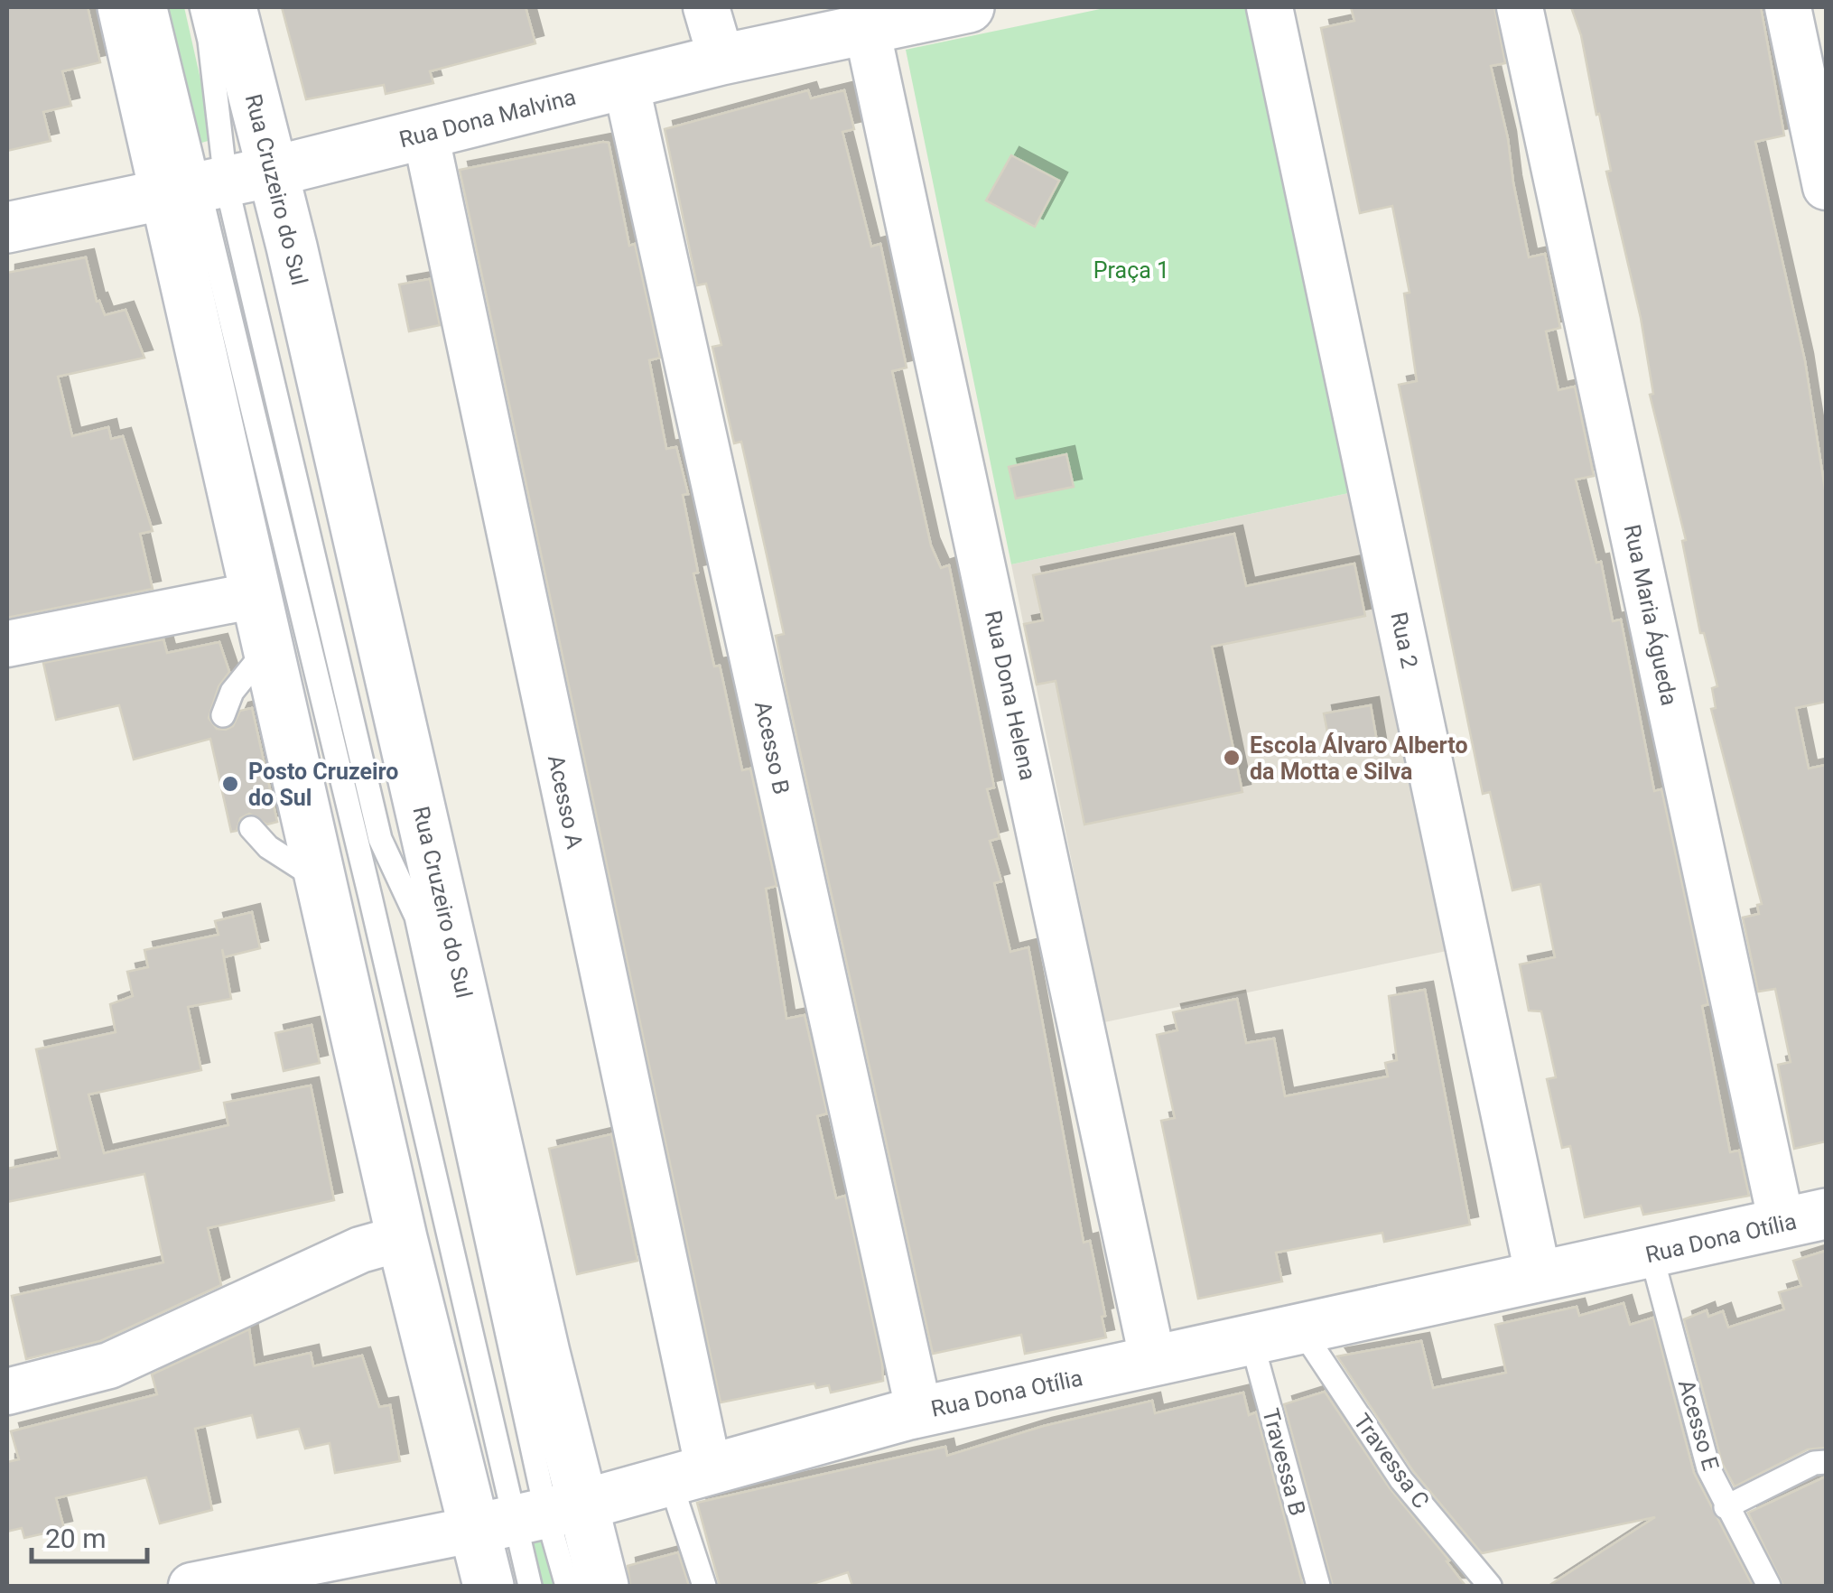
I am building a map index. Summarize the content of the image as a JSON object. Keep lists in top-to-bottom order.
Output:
{
  "streets": {
    "main road": ["Rua Dona Malvina", "Rua Cruzeiro do Sul", "Rua Dona Otília"],
    "street": [
      "Rua Maria Águeda",
      "Rua 2",
      "Rua Dona Helena",
      "Acesso B",
      "Acesso A"
    ],
    "lane": ["Acesso E", "Travessa C", "Travessa B"]
  },
  "crossings": [
    ["Rua Dona Malvina", "Rua Cruzeiro do Sul"],
    ["Rua Dona Malvina", "Rua Dona Helena"],
    ["Rua Dona Malvina", "Acesso B"],
    ["Rua Dona Malvina", "Acesso A"],
    ["Rua Cruzeiro do Sul", "Rua Dona Otília"],
    ["Rua Maria Águeda", "Rua Dona Otília"],
    ["Rua 2", "Rua Dona Otília"],
    ["Rua Dona Helena", "Rua Dona Otília"],
    ["Acesso B", "Rua Dona Otília"],
    ["Acesso A", "Rua Dona Otília"],
    ["Rua Dona Otília", "Acesso E"],
    ["Rua Dona Otília", "Travessa C"],
    ["Rua Dona Otília", "Travessa B"]
  ],
  "parks": ["Praça 1"],
  "places": ["Escola Álvaro Alberto da Motta e Silva", "Posto Cruzeiro do Sul"],
  "scale_bar": "20 m"
}
